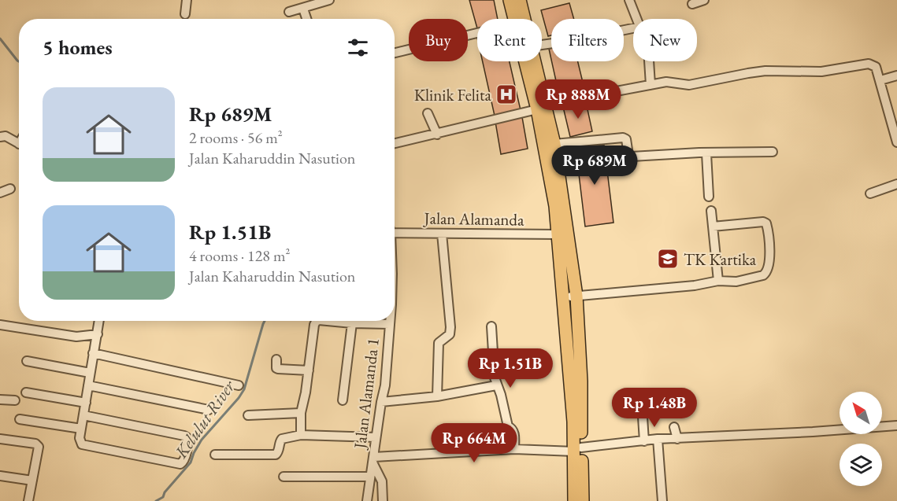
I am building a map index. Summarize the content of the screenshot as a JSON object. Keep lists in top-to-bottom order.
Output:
{
  "streets": {
    "street": ["Jalan Alamanda", "Jalan Alamanda 1"]
  },
  "water": ["Kelulut River"],
  "places": {
    "hospital": ["Klinik Felita"],
    "school or university": ["TK Kartika"]
  },
  "north": "top left",
  "page": {
    "chip": [
      "Buy",
      "Rent",
      "Filters",
      "New"
    ],
    "heading": "5 homes",
    "list": [
      {
        "name": "Rp 689M",
        "note": "2 rooms · 56 m² · Jalan Kaharuddin Nasution"
      },
      {
        "name": "Rp 1.51B",
        "note": "4 rooms · 128 m² · Jalan Kaharuddin Nasution"
      }
    ],
    "price": [
      "Rp 888M",
      "Rp 689M",
      "Rp 1.51B",
      "Rp 1.48B",
      "Rp 664M"
    ]
  }
}
